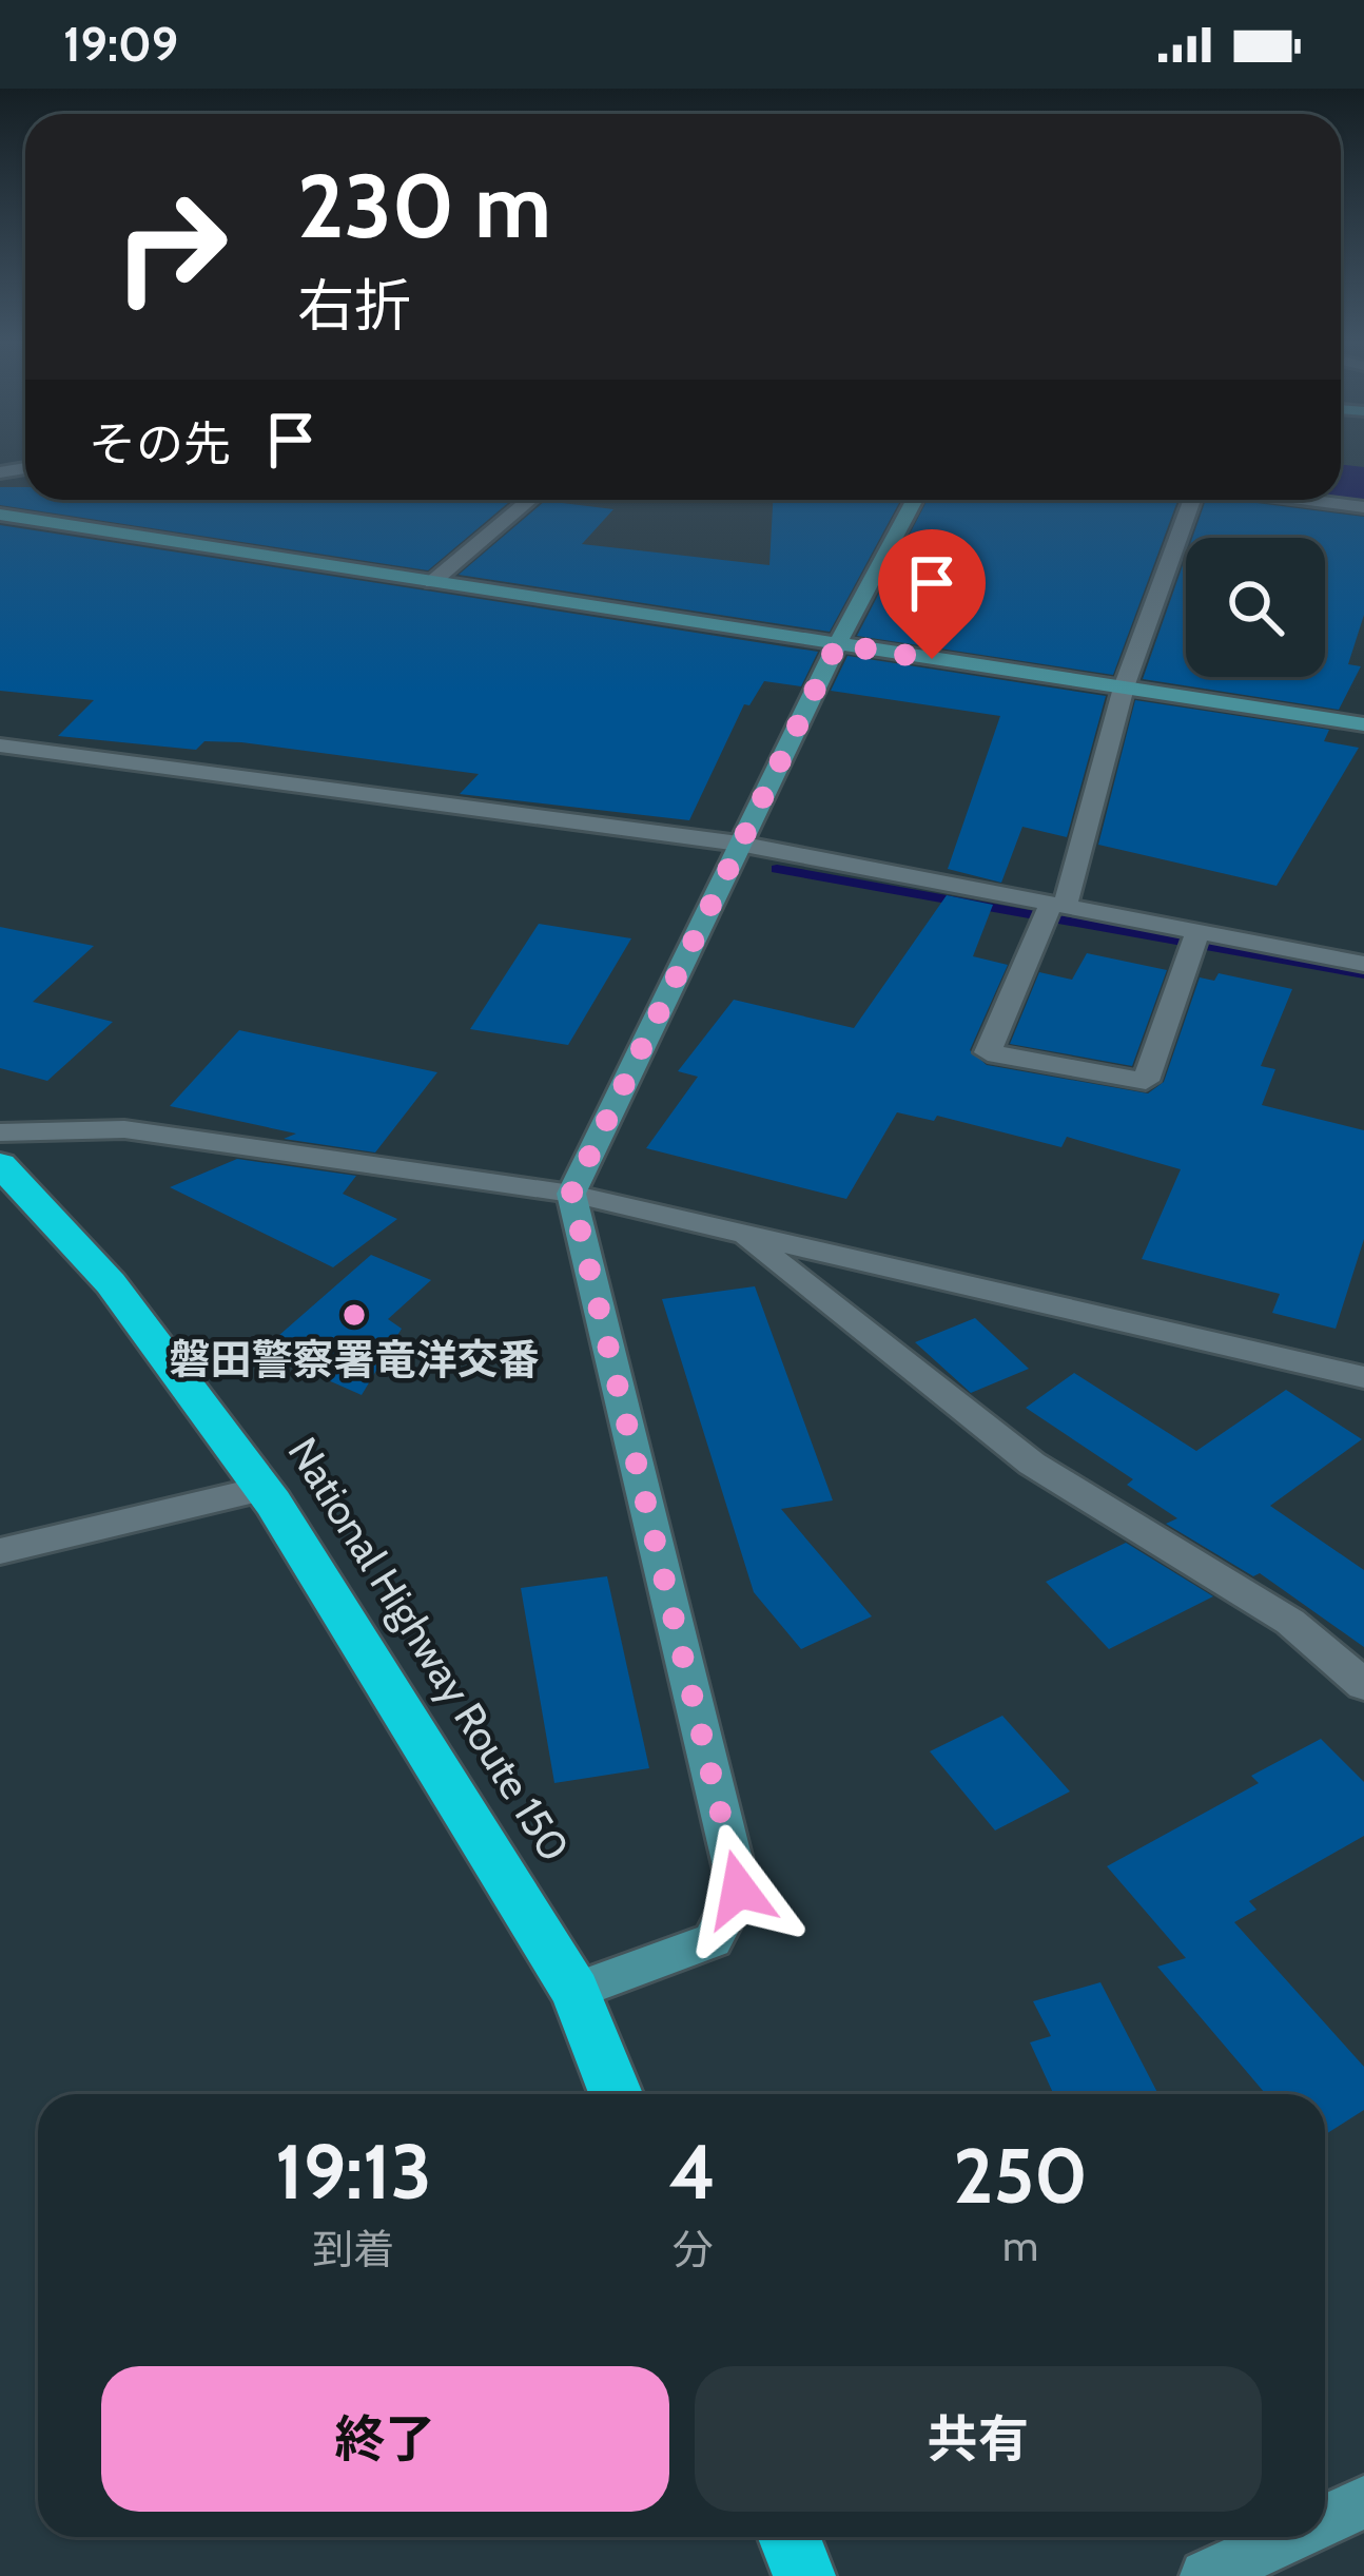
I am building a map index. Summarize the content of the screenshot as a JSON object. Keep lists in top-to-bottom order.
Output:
{
  "streets": {
    "highway": ["National Highway Route 150"]
  },
  "places": ["磐田警察署竜洋交番"],
  "page": {
    "status": "19:09",
    "turn": ["230 m", "右折"],
    "then": "その先",
    "eta": [
      "19:13",
      "到着",
      "4",
      "分",
      "250",
      "m"
    ],
    "buttons": ["終了", "共有"]
  }
}
